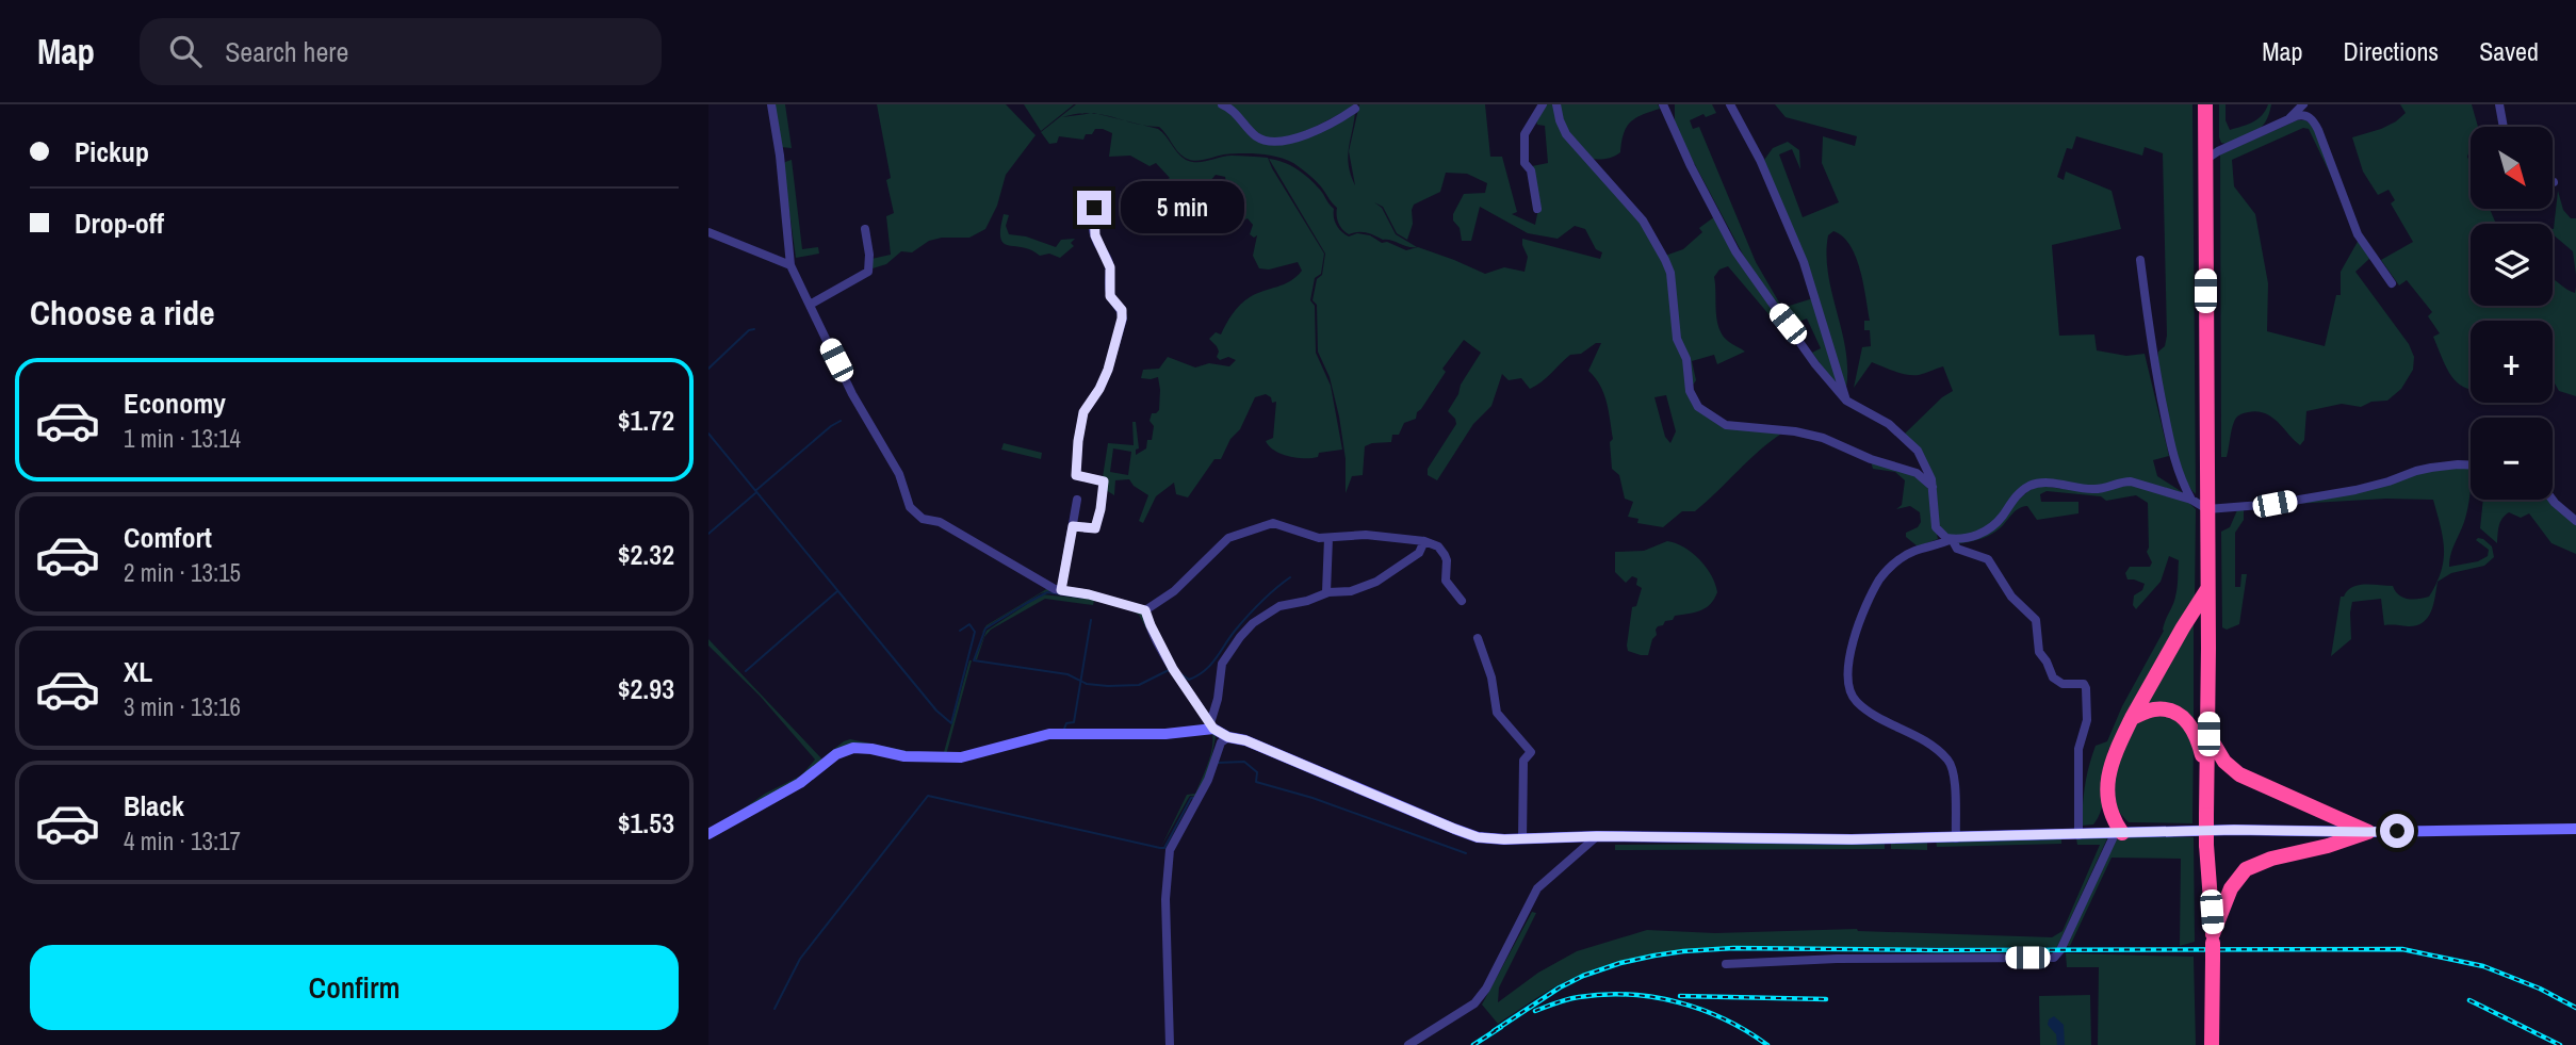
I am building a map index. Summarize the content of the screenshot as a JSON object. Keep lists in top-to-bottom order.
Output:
{
  "north": "bottom right",
  "page": {
    "header": "Map",
    "search": "Search here",
    "nav": ["Map", "Directions", "Saved"],
    "banner": ["Pickup", "Drop-off"],
    "map_buttons": ["+", "−"],
    "bubble": "5 min",
    "heading": "Choose a ride",
    "list": [
      {
        "name": "Economy",
        "note": "1 min · 13:14",
        "value": "$1.72"
      },
      {
        "name": "Comfort",
        "note": "2 min · 13:15",
        "value": "$2.32"
      },
      {
        "name": "XL",
        "note": "3 min · 13:16",
        "value": "$2.93"
      },
      {
        "name": "Black",
        "note": "4 min · 13:17",
        "value": "$1.53"
      }
    ],
    "buttons": "Confirm"
  }
}
